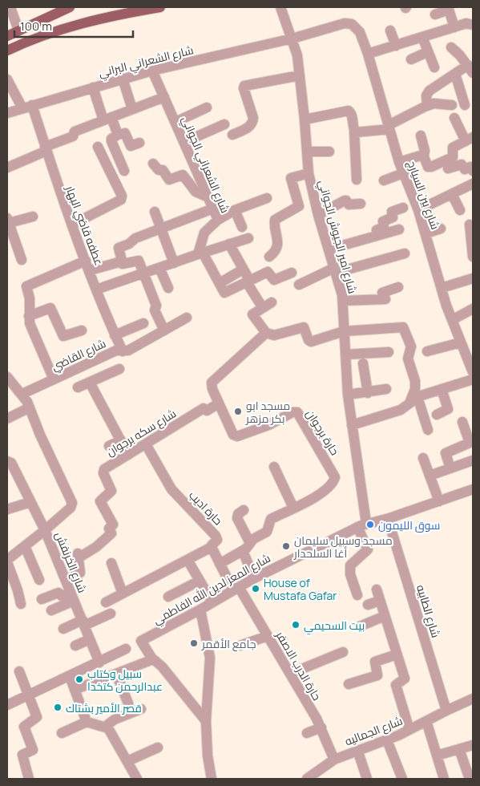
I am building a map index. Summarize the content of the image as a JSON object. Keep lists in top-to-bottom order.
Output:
{
  "streets": {
    "street": [
      "شارع الشعراني البراني",
      "شارع الشعراني الجواني",
      "شارع بين السيارج",
      "عطفه قاضي البهار",
      "شارع امير الجيوش الجواني",
      "شارع القاضي",
      "شارع سكه برجوان",
      "حارة برجوان",
      "حارة اديب",
      "شارع الخرنفش",
      "شارع المعز لدين الله الفاطمي",
      "شارع الطابيه",
      "حارة الدرب الاصفر",
      "شارع الجماليه"
    ]
  },
  "crossings": [
    ["شارع الشعراني البراني", "شارع الشعراني الجواني"],
    ["شارع الشعراني البراني", "شارع بين السيارج"],
    ["شارع الشعراني البراني", "عطفه قاضي البهار"],
    ["شارع الشعراني البراني", "شارع امير الجيوش الجواني"],
    ["عطفه قاضي البهار", "شارع القاضي"],
    ["شارع امير الجيوش الجواني", "شارع المعز لدين الله الفاطمي"],
    ["شارع القاضي", "شارع الخرنفش"],
    ["شارع سكه برجوان", "حارة برجوان"],
    ["شارع سكه برجوان", "حارة اديب"],
    ["شارع سكه برجوان", "شارع الخرنفش"],
    ["حارة برجوان", "حارة اديب"],
    ["حارة اديب", "شارع المعز لدين الله الفاطمي"],
    ["حارة اديب", "حارة الدرب الاصفر"],
    ["شارع المعز لدين الله الفاطمي", "شارع الطابيه"],
    ["شارع المعز لدين الله الفاطمي", "حارة الدرب الاصفر"],
    ["شارع الطابيه", "شارع الجماليه"],
    ["حارة الدرب الاصفر", "شارع الجماليه"]
  ],
  "places": [
    "مسجد ابو بكر مزهر",
    "سوق الليمون",
    "مسجد وسبيل سليمان أغا السلحدار",
    "House of Mustafa Gafar",
    "بيت السحيمي",
    "جامع الأقمر",
    "سبيل وكتاب عبدالرحمن كتخدا",
    "قصر الأمير بشتاك"
  ],
  "scale_bar": "100 m"
}
